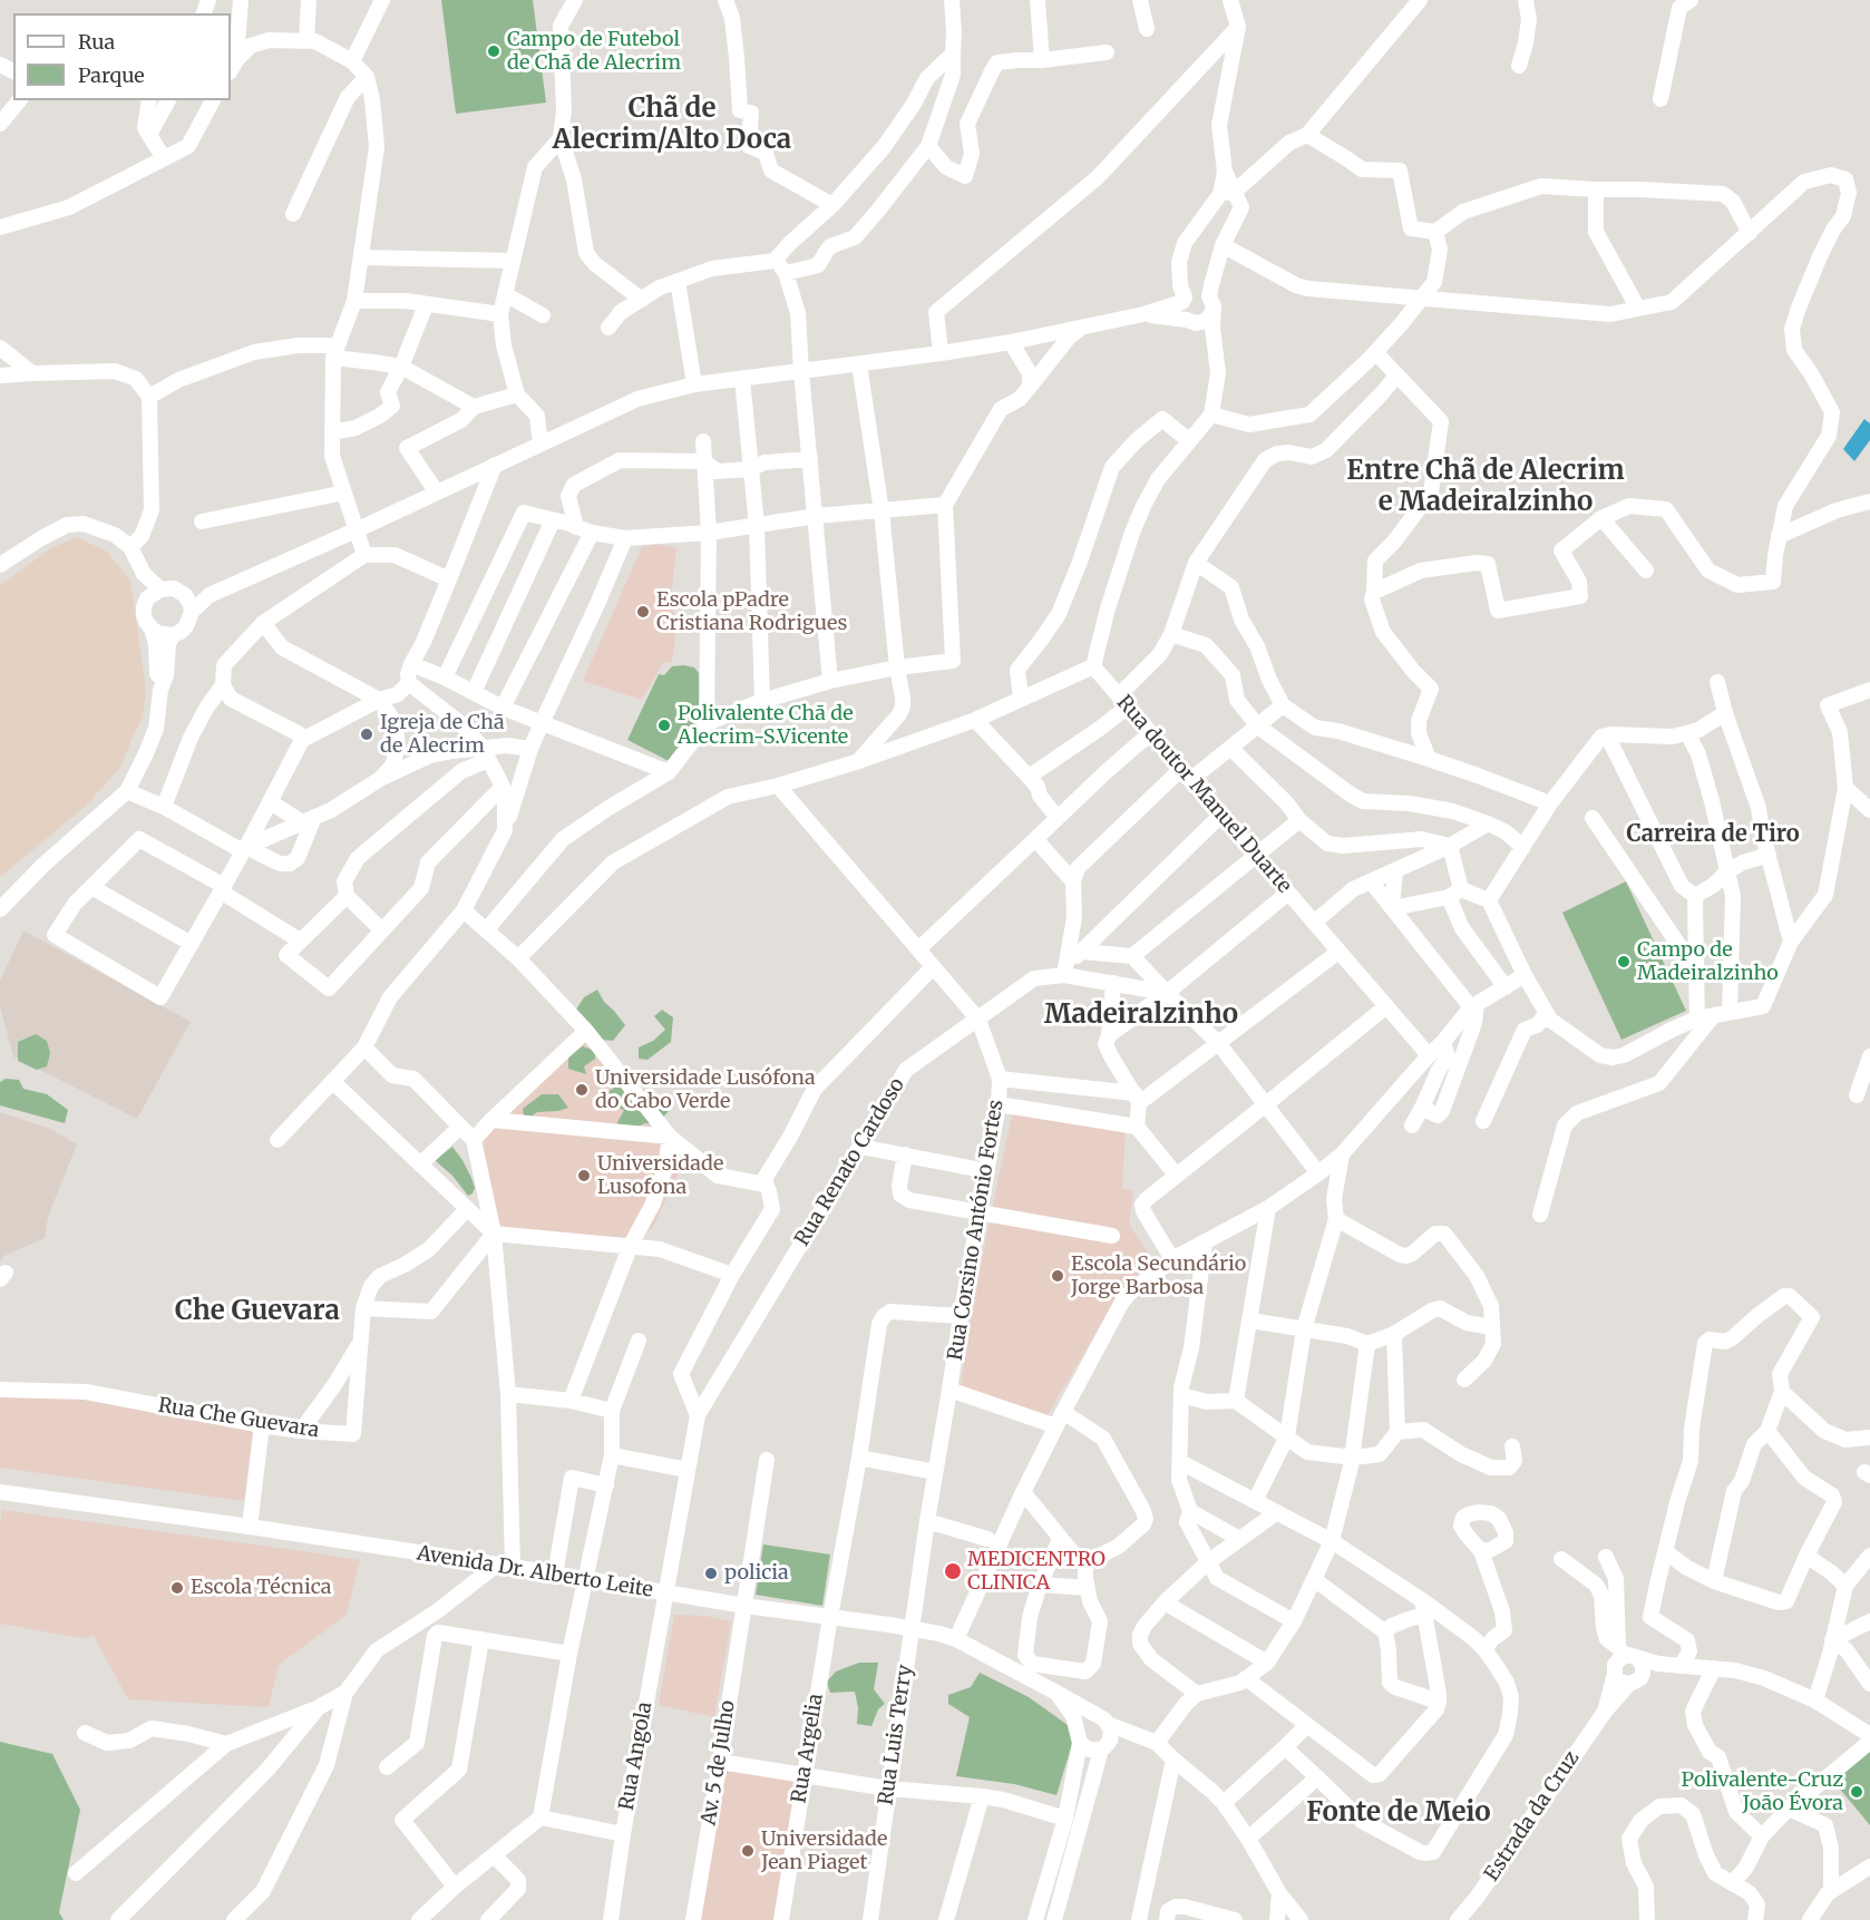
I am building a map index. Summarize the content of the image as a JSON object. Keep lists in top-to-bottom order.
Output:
{
  "streets": {
    "street": [
      "Rua doutor Manuel Duarte",
      "Rua Renato Cardoso",
      "Rua Corsino António Fortes",
      "Rua Che Guevara",
      "Avenida Dr. Alberto Leite",
      "Rua Luis Terry",
      "Rua Argelia",
      "Rua Angola",
      "Av. 5 de Julho",
      "Estrada da Cruz"
    ]
  },
  "crossings": [
    ["Rua Renato Cardoso", "Rua Corsino António Fortes"],
    ["Rua Renato Cardoso", "Avenida Dr. Alberto Leite"],
    ["Rua Renato Cardoso", "Rua Angola"],
    ["Rua Corsino António Fortes", "Avenida Dr. Alberto Leite"],
    ["Rua Corsino António Fortes", "Rua Luis Terry"],
    ["Rua Corsino António Fortes", "Rua Argelia"],
    ["Avenida Dr. Alberto Leite", "Rua Luis Terry"],
    ["Avenida Dr. Alberto Leite", "Rua Argelia"],
    ["Avenida Dr. Alberto Leite", "Rua Angola"],
    ["Avenida Dr. Alberto Leite", "Av. 5 de Julho"]
  ],
  "districts": [
    "Chã de Alecrim/Alto Doca",
    "Entre Chã de Alecrim e Madeiralzinho",
    "Carreira de Tiro",
    "Madeiralzinho",
    "Che Guevara",
    "Fonte de Meio"
  ],
  "places": [
    "Campo de Futebol de Chã de Alecrim",
    "Escola pPadre Cristiana Rodrigues",
    "Polivalente Chã de Alecrim-S.Vicente",
    "Igreja de Chã de Alecrim",
    "Campo de Madeiralzinho",
    "Universidade Lusófona do Cabo Verde",
    "Universidade Lusofona",
    "Escola Secundário Jorge Barbosa",
    "MEDICENTRO CLINICA",
    "policia",
    "Escola Técnica",
    "Polivalente-Cruz João Évora",
    "Universidade Jean Piaget"
  ],
  "legend": ["Rua", "Parque"]
}
